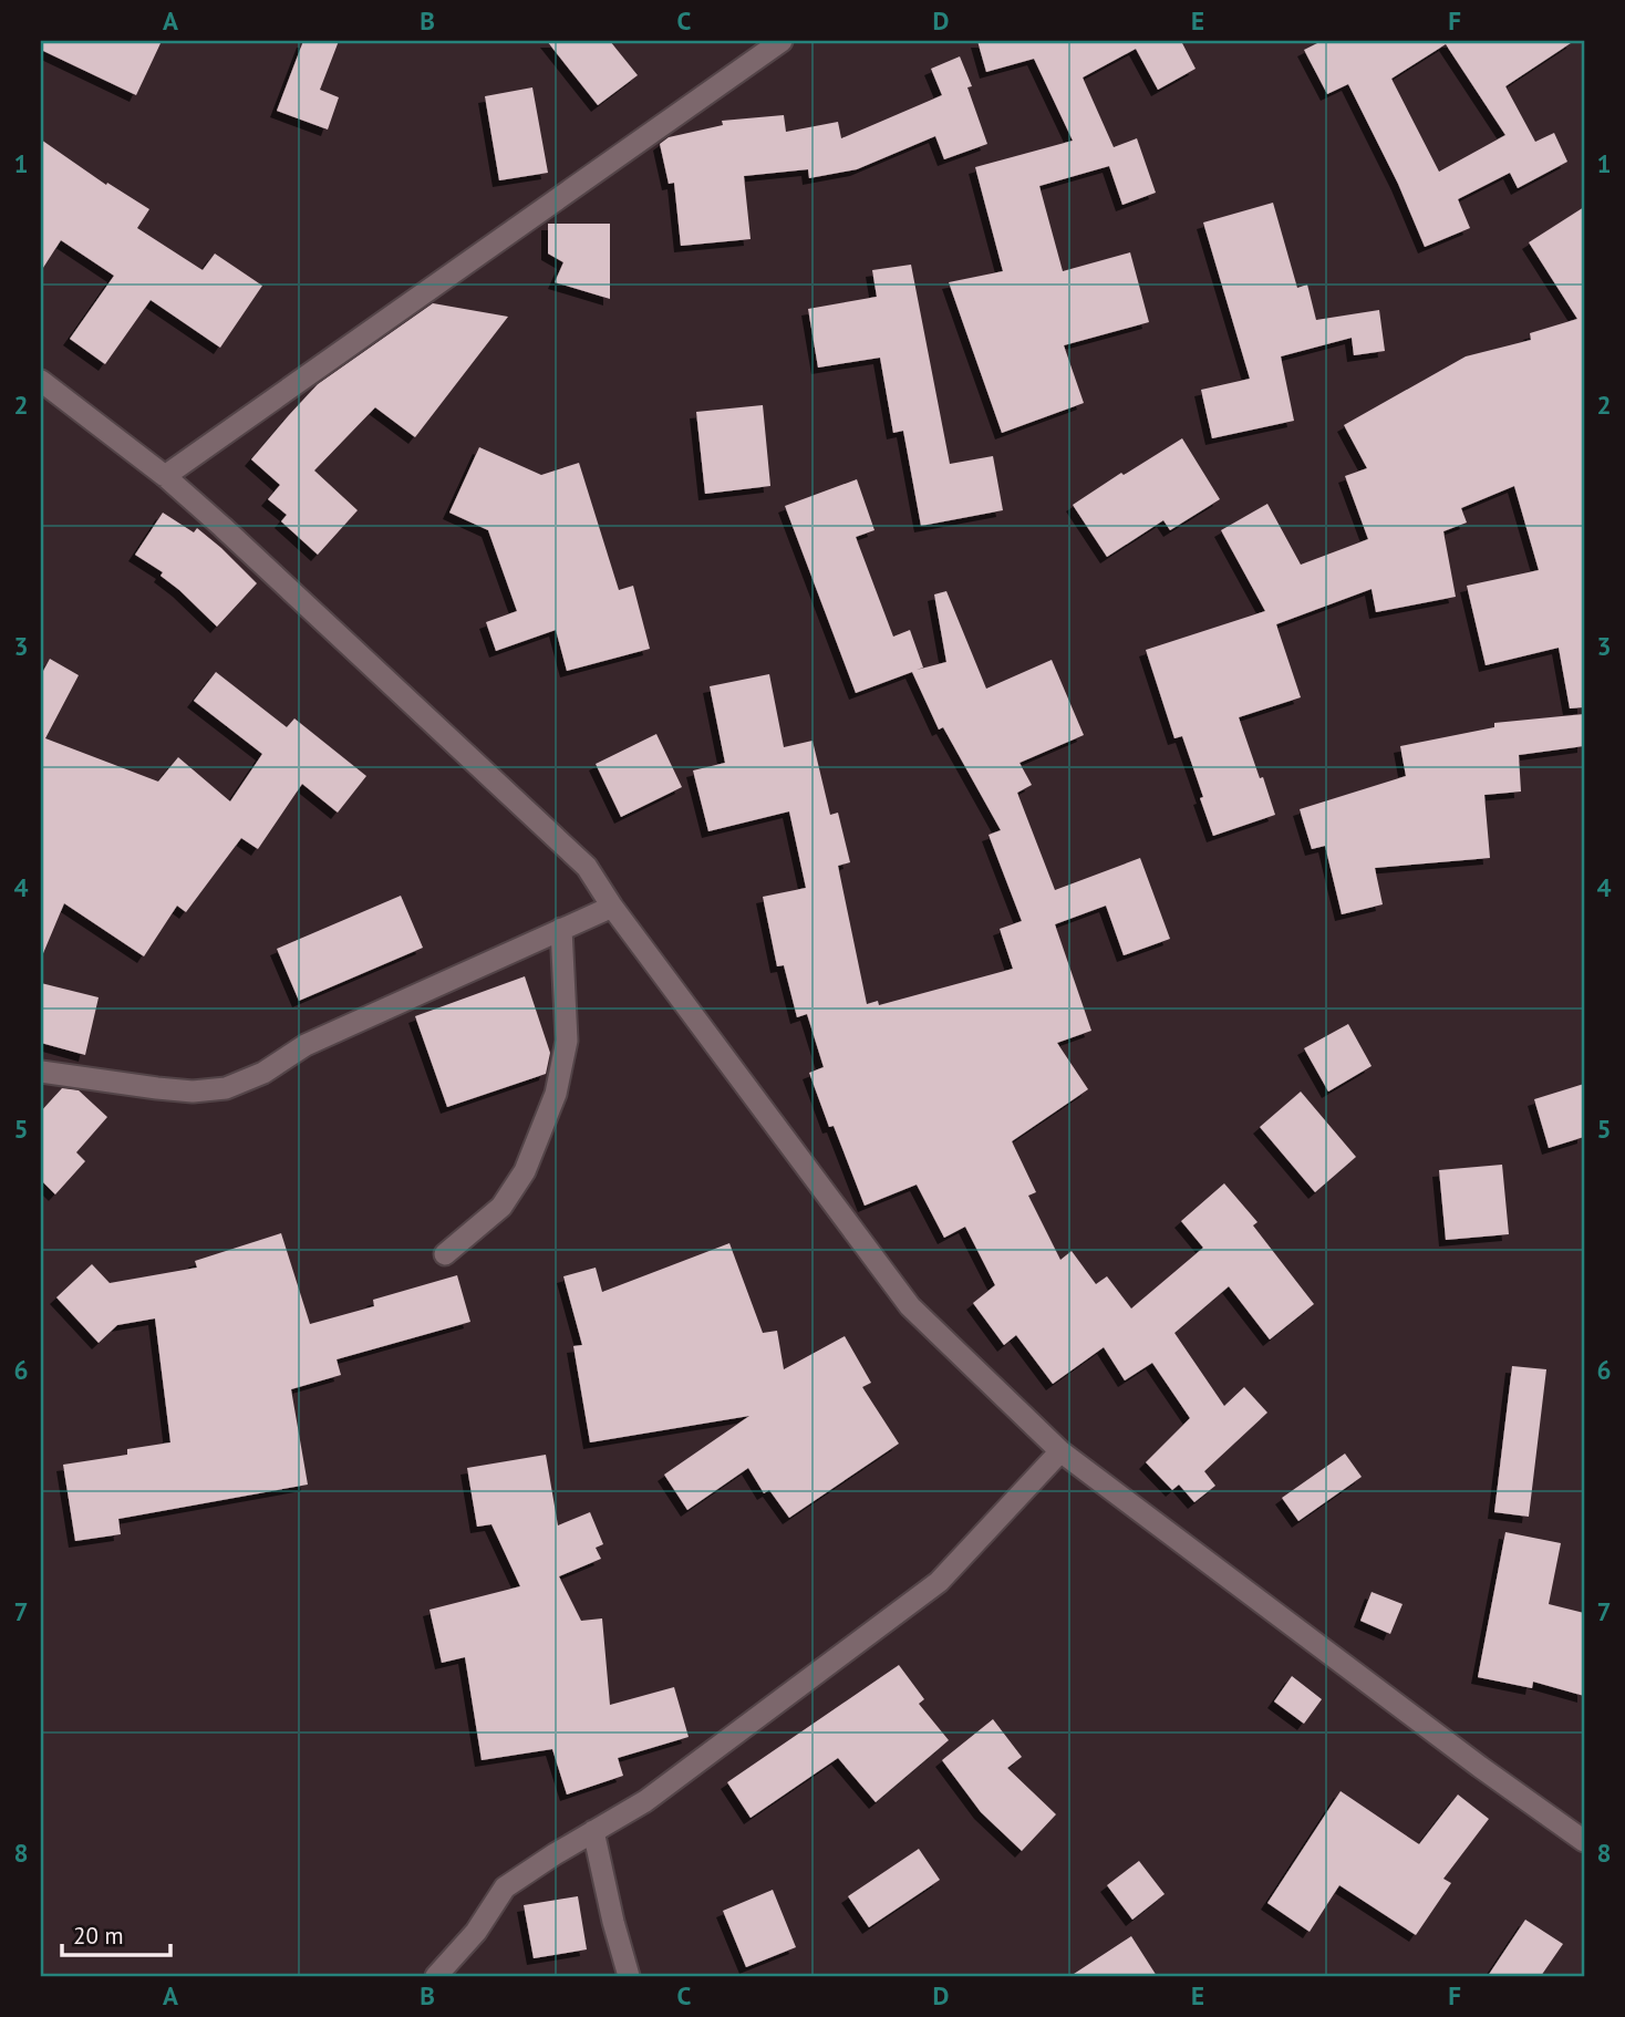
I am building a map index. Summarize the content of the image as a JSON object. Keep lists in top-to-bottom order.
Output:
{
  "scale_bar": "20 m",
  "grid": {
    "columns": [
      "A",
      "B",
      "C",
      "D",
      "E",
      "F"
    ],
    "rows": [
      "1",
      "2",
      "3",
      "4",
      "5",
      "6",
      "7",
      "8"
    ]
  }
}
